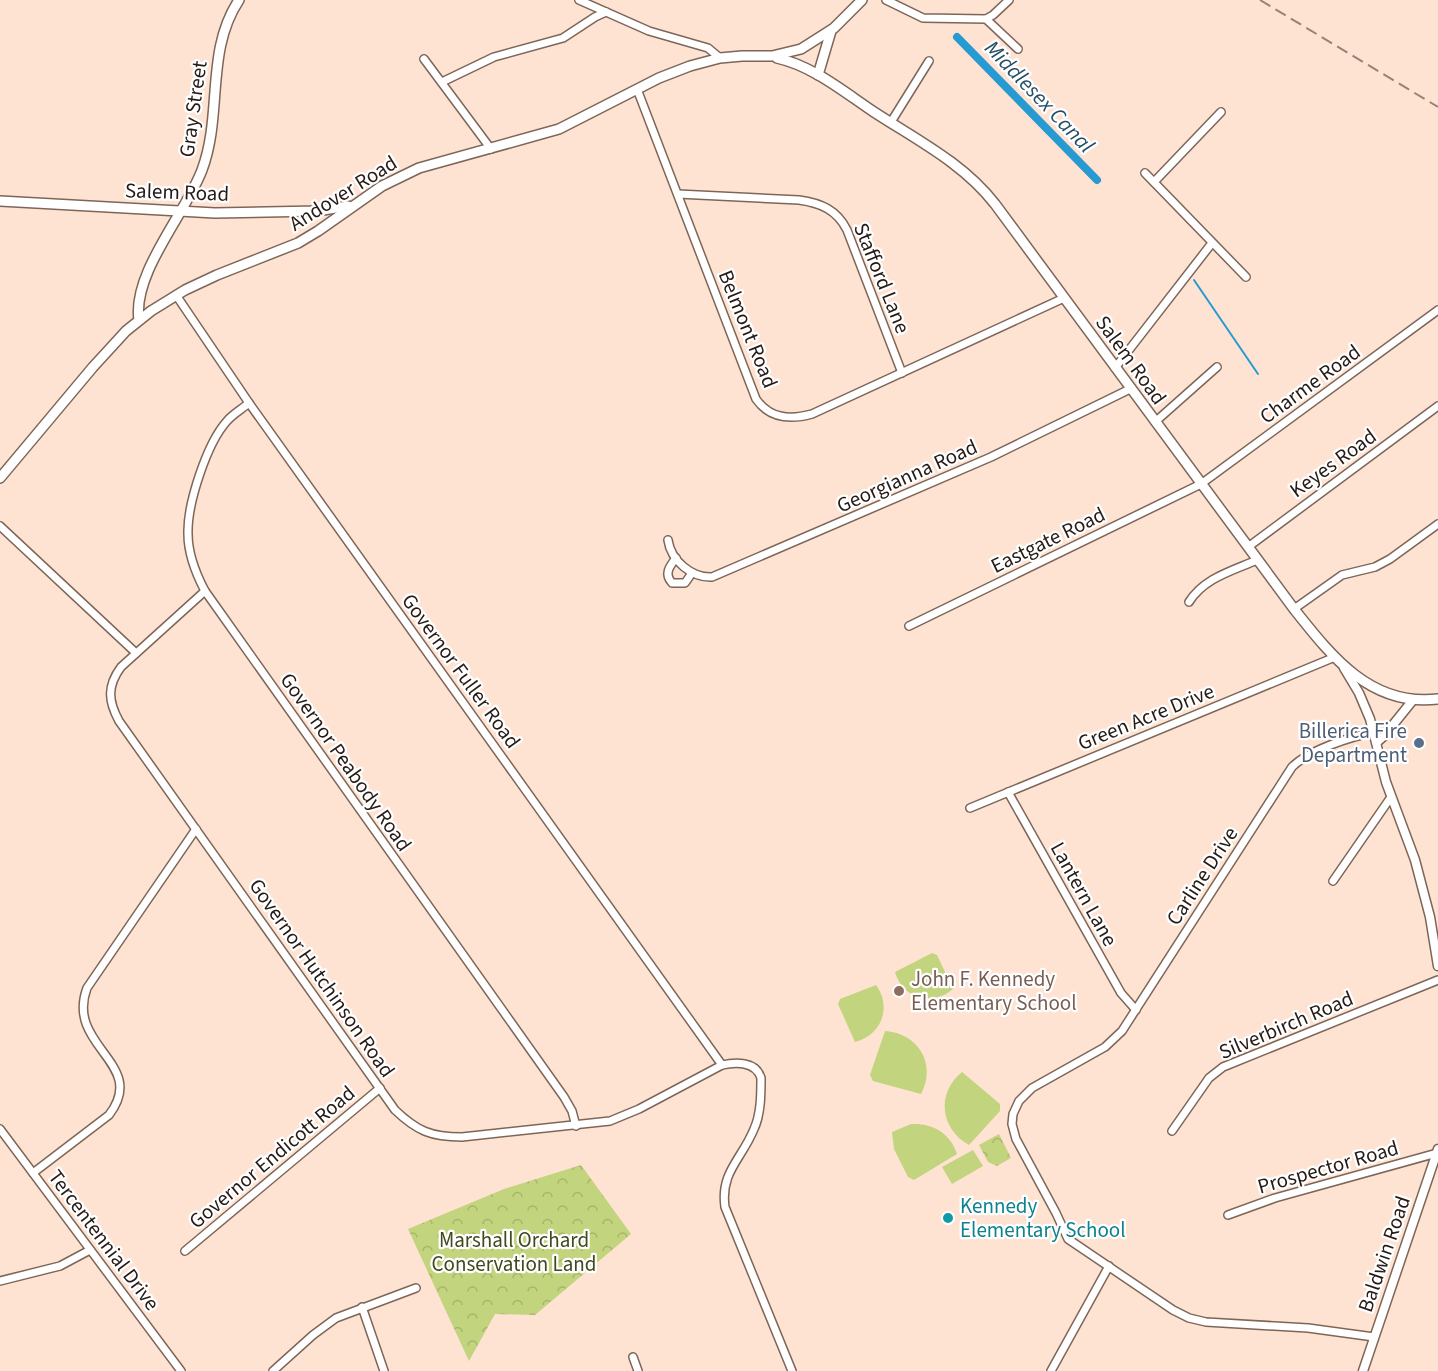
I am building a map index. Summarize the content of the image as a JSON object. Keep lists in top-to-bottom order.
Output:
{
  "streets": {
    "main road": ["Gray Street", "Salem Road", "Andover Road"],
    "street": [
      "Stafford Lane",
      "Belmont Road",
      "Charme Road",
      "Keyes Road",
      "Georgianna Road",
      "Eastgate Road",
      "Governor Fuller Road",
      "Green Acre Drive",
      "Governor Peabody Road",
      "Carline Drive",
      "Lantern Lane",
      "Governor Hutchinson Road",
      "Silverbirch Road",
      "Governor Endicott Road",
      "Prospector Road",
      "Tercentennial Drive",
      "Baldwin Road"
    ]
  },
  "crossings": [
    ["Gray Street", "Salem Road"],
    ["Gray Street", "Andover Road"],
    ["Salem Road", "Andover Road"],
    ["Salem Road", "Belmont Road"],
    ["Salem Road", "Charme Road"],
    ["Salem Road", "Keyes Road"],
    ["Salem Road", "Georgianna Road"],
    ["Salem Road", "Eastgate Road"],
    ["Salem Road", "Green Acre Drive"],
    ["Andover Road", "Belmont Road"],
    ["Andover Road", "Governor Fuller Road"],
    ["Stafford Lane", "Belmont Road"],
    ["Charme Road", "Eastgate Road"],
    ["Governor Fuller Road", "Governor Peabody Road"],
    ["Governor Fuller Road", "Governor Hutchinson Road"],
    ["Green Acre Drive", "Lantern Lane"],
    ["Governor Peabody Road", "Governor Hutchinson Road"],
    ["Carline Drive", "Lantern Lane"],
    ["Carline Drive", "Baldwin Road"],
    ["Governor Hutchinson Road", "Governor Endicott Road"],
    ["Prospector Road", "Baldwin Road"]
  ],
  "water": ["Middlesex Canal"],
  "parks": ["Marshall Orchard Conservation Land"],
  "places": ["Billerica Fire Department", "John F. Kennedy Elementary School", "Kennedy Elementary School"]
}
